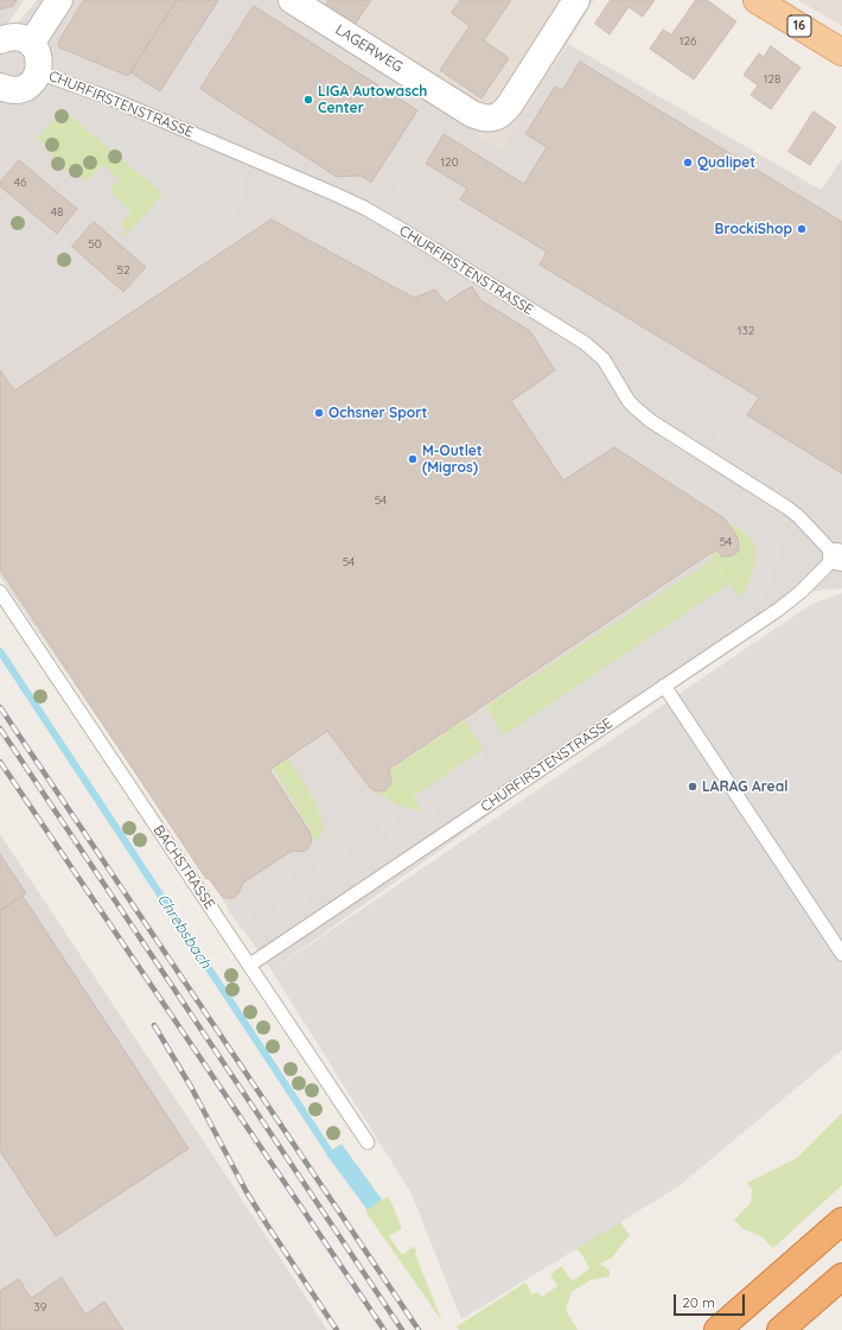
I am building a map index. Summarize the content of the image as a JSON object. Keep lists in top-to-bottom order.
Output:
{
  "streets": {
    "main road": ["16"],
    "street": ["LAGERWEG"],
    "lane": ["CHURFIRSTENSTRASSE", "BACHSTRASSE"]
  },
  "crossings": [
    ["CHURFIRSTENSTRASSE", "BACHSTRASSE"]
  ],
  "water": ["Chrebsbach"],
  "places": [
    "LIGA Autowasch Center",
    "Qualipet",
    "BrockiShop",
    "Ochsner Sport",
    "M-Outlet (Migros)",
    "LARAG Areal"
  ],
  "house_numbers": [
    "126",
    "128",
    "120",
    "46",
    "48",
    "50",
    "52",
    "132",
    "54",
    "54",
    "54",
    "39"
  ],
  "scale_bar": "20 m"
}
